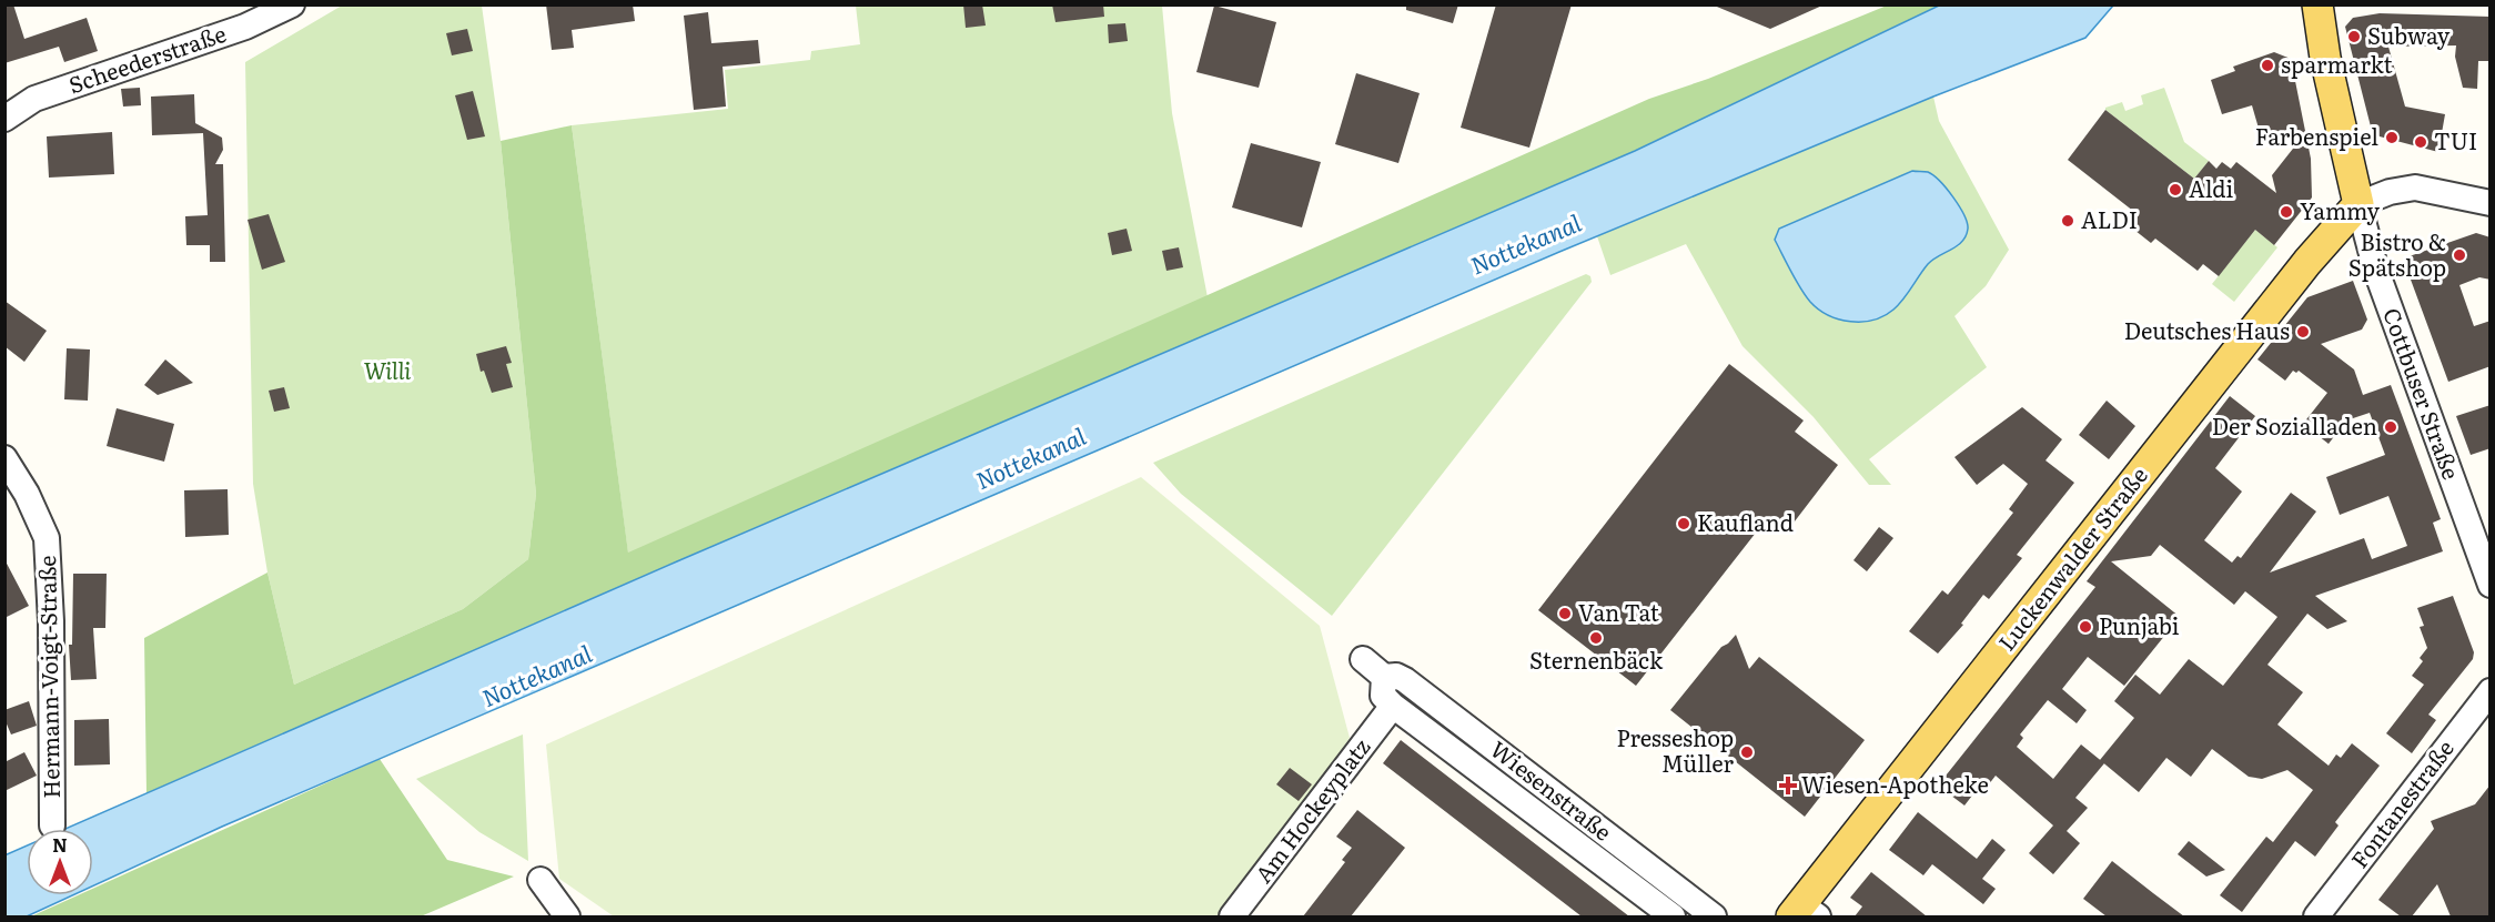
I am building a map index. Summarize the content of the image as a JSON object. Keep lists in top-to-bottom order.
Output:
{
  "streets": {
    "main road": ["Cottbuser Straße", "Luckenwalder Straße"],
    "street": [
      "Scheederstraße",
      "Hermann-Voigt-Straße",
      "Wiesenstraße",
      "Fontanestraße",
      "Am Hockeyplatz"
    ]
  },
  "crossings": [
    ["Cottbuser Straße", "Luckenwalder Straße"],
    ["Wiesenstraße", "Am Hockeyplatz"]
  ],
  "water": ["Nottekanal"],
  "parks": ["Willi"],
  "places": {
    "other": [
      "Subway",
      "sparmarkt",
      "Farbenspiel",
      "TUI",
      "Aldi",
      "Yammy",
      "ALDI",
      "Bistro & Spätshop",
      "Deutsches Haus",
      "Der Sozialladen",
      "Kaufland",
      "Van Tat",
      "Punjabi",
      "Sternenbäck",
      "Presseshop Müller"
    ],
    "health": ["Wiesen-Apotheke"]
  },
  "north": "top"
}
